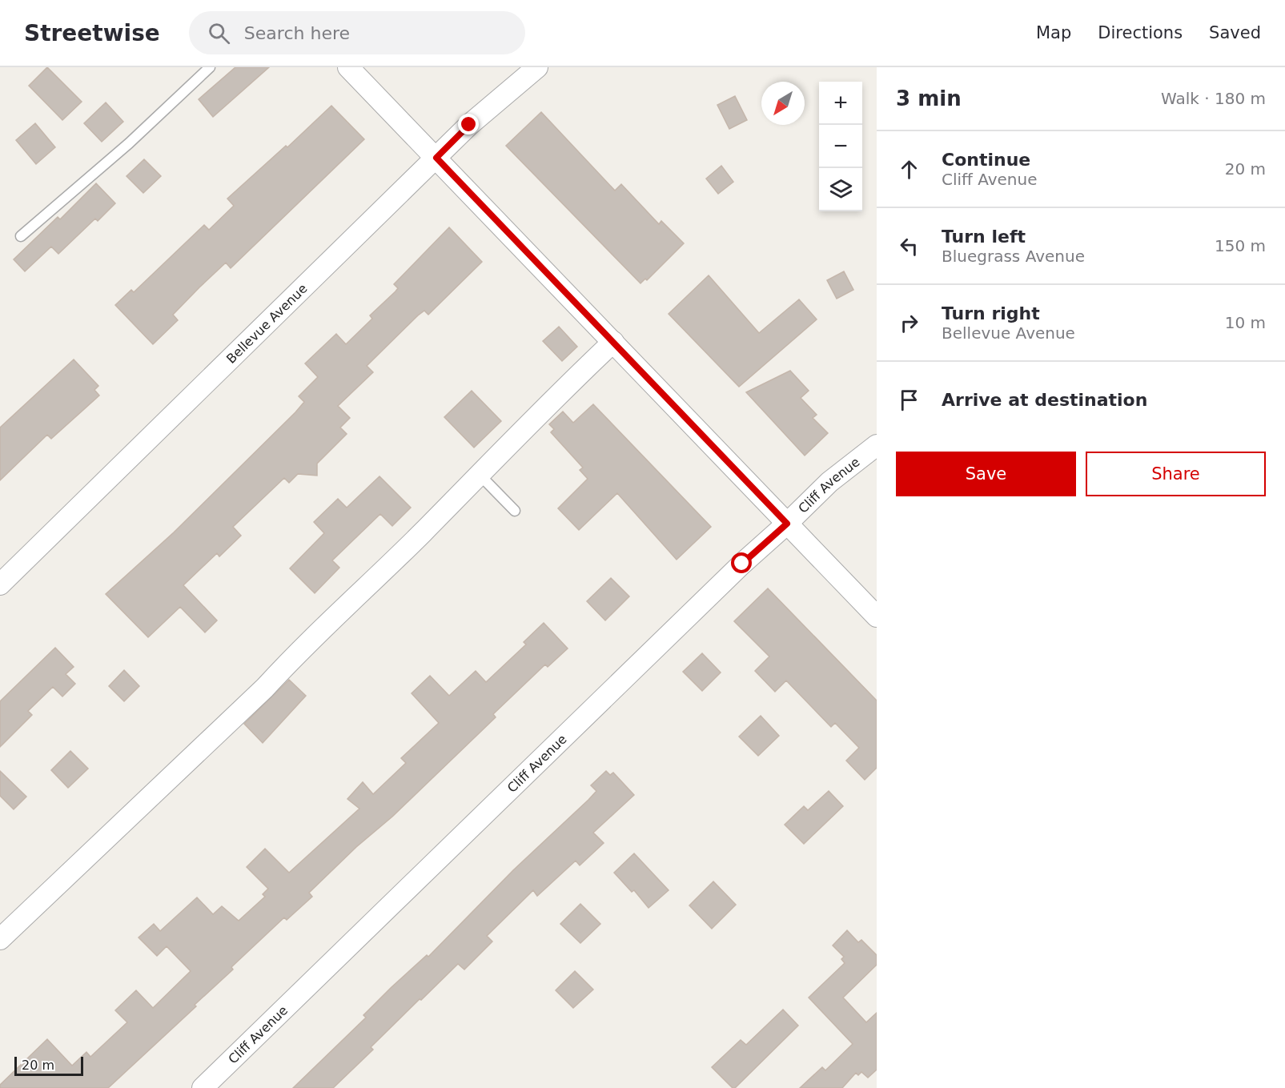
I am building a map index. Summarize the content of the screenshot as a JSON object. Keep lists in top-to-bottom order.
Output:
{
  "streets": {
    "street": ["Bellevue Avenue", "Cliff Avenue"]
  },
  "scale_bar": "20 m",
  "north": "bottom left",
  "page": {
    "header": "Streetwise",
    "search": "Search here",
    "nav": ["Map", "Directions", "Saved"],
    "heading": ["3 min", "Walk · 180 m"],
    "map_buttons": ["+", "−"],
    "list": [
      ["Continue", "Cliff Avenue", "20 m"],
      ["Turn left", "Bluegrass Avenue", "150 m"],
      ["Turn right", "Bellevue Avenue", "10 m"],
      "Arrive at destination"
    ],
    "buttons": ["Save", "Share"],
    "scale": "20 m"
  }
}
